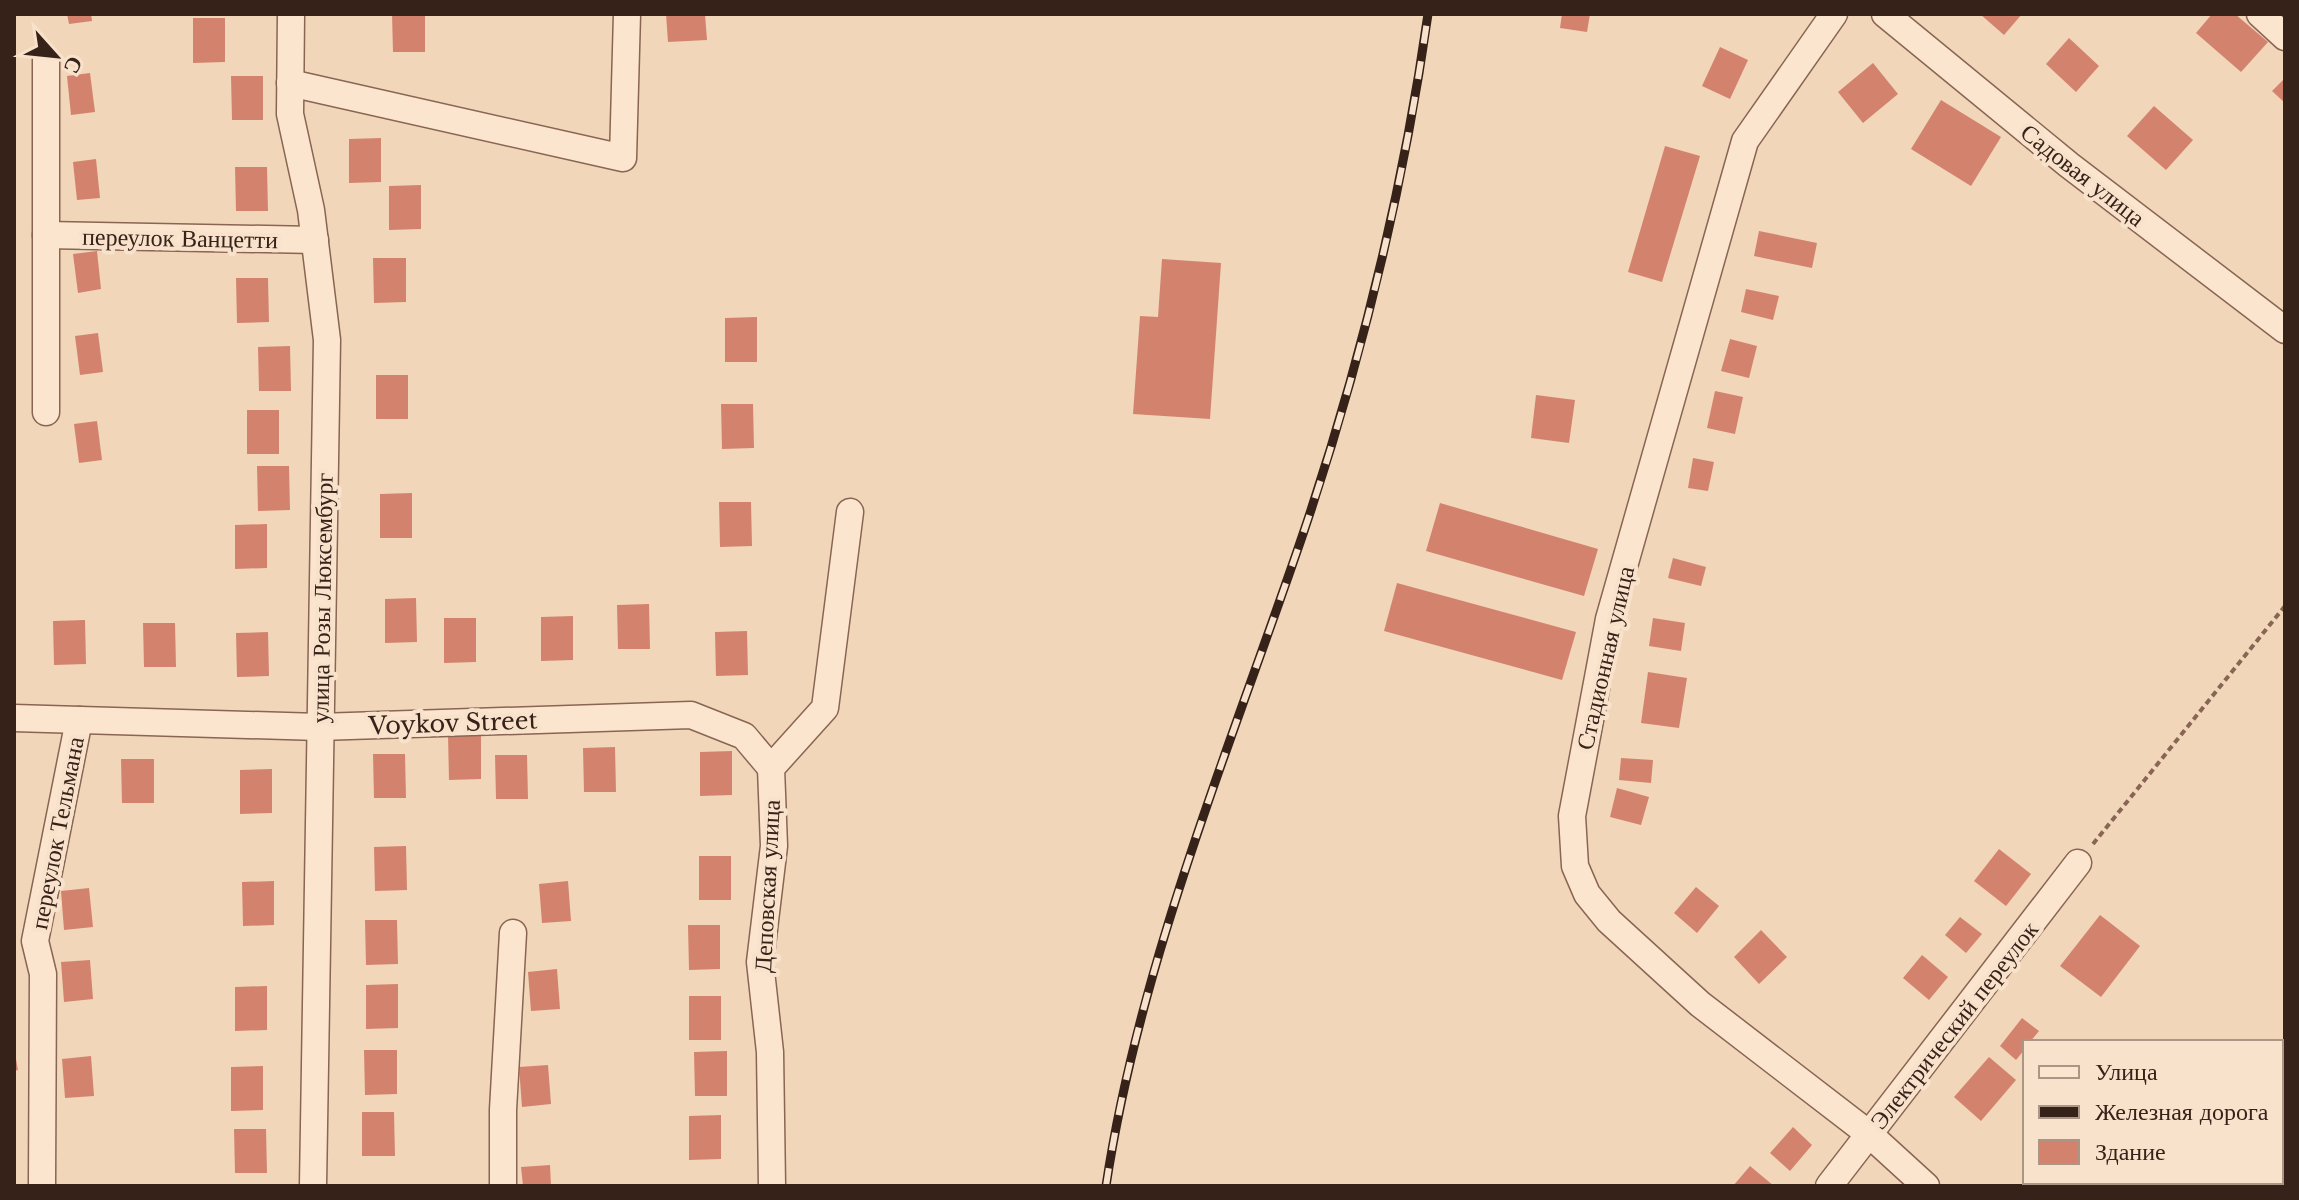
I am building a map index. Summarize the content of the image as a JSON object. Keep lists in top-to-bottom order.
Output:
{
  "streets": {
    "street": [
      "Садовая улица",
      "переулок Ванцетти",
      "улица Розы Люксембург",
      "Стадионная улица",
      "Voykov Street",
      "переулок Тельмана",
      "Деповская улица",
      "Электрический переулок"
    ]
  },
  "crossings": [
    ["переулок Ванцетти", "улица Розы Люксембург"],
    ["улица Розы Люксембург", "Voykov Street"],
    ["Стадионная улица", "Электрический переулок"],
    ["Voykov Street", "переулок Тельмана"],
    ["Voykov Street", "Деповская улица"]
  ],
  "legend": ["Улица", "Железная дорога", "Здание"],
  "north": "bottom right"
}
